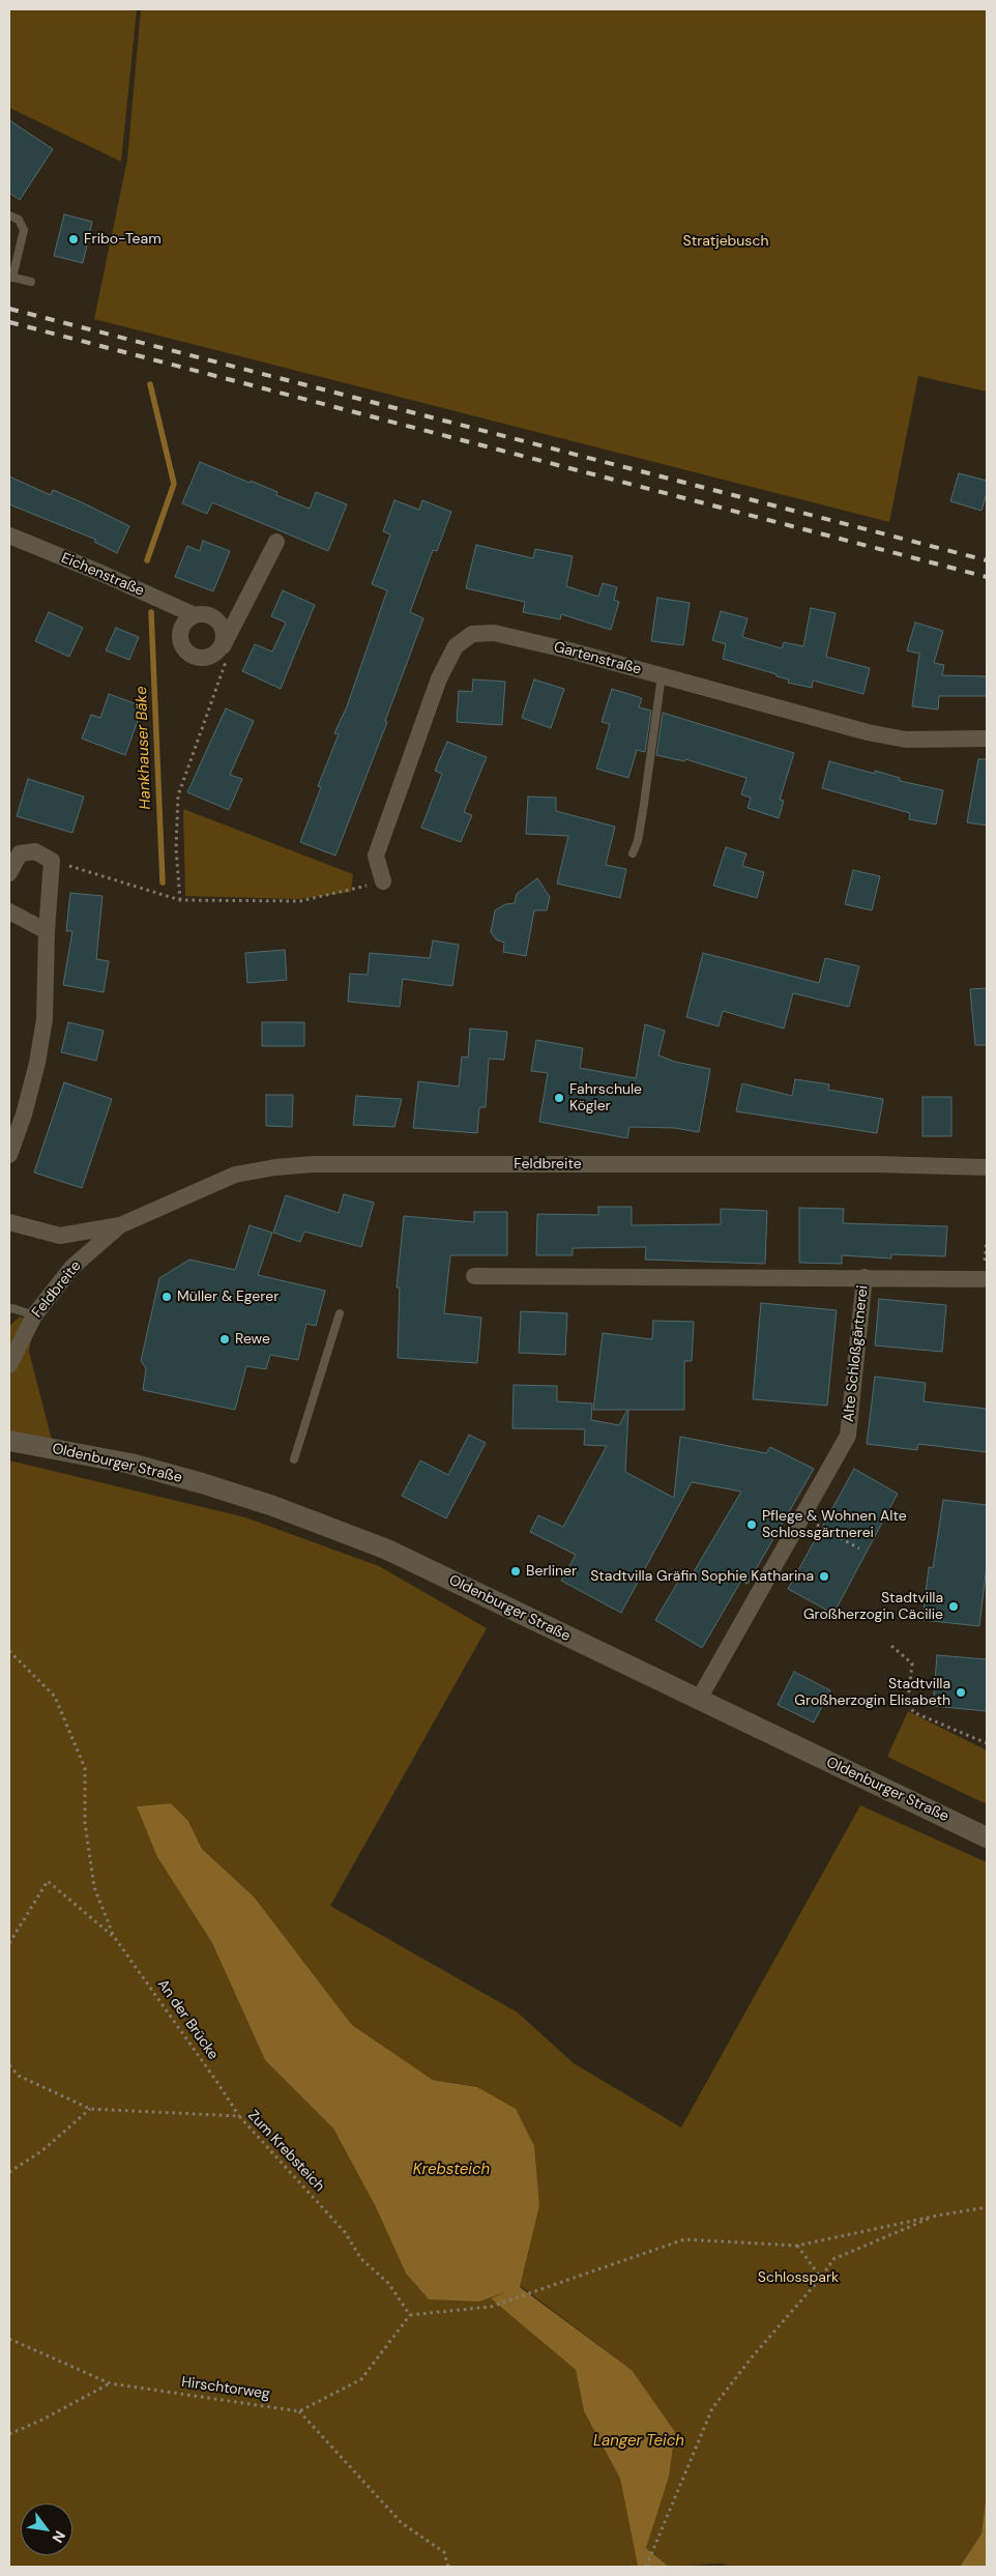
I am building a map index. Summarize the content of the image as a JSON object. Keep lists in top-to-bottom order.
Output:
{
  "streets": {
    "street": [
      "Eichenstraße",
      "Gartenstraße",
      "Feldbreite",
      "Alte Schloßgärtnerei",
      "Oldenburger Straße"
    ],
    "path": ["An der Brücke", "Zum Krebsteich", "Hirschtorweg"]
  },
  "crossings": [
    ["Alte Schloßgärtnerei", "Oldenburger Straße"],
    ["An der Brücke", "Zum Krebsteich"]
  ],
  "water": ["Hankhauser Bäke", "Krebsteich", "Langer Teich"],
  "parks": ["Stratjebusch", "Schlosspark"],
  "places": [
    "Fribo-Team",
    "Fahrschule Kögler",
    "Müller & Egerer",
    "Rewe",
    "Pflege & Wohnen Alte Schlossgärtnerei",
    "Berliner",
    "Stadtvilla Gräfin Sophie Katharina",
    "Stadtvilla Großherzogin Cäcilie",
    "Stadtvilla Großherzogin Elisabeth"
  ],
  "north": "bottom right"
}
